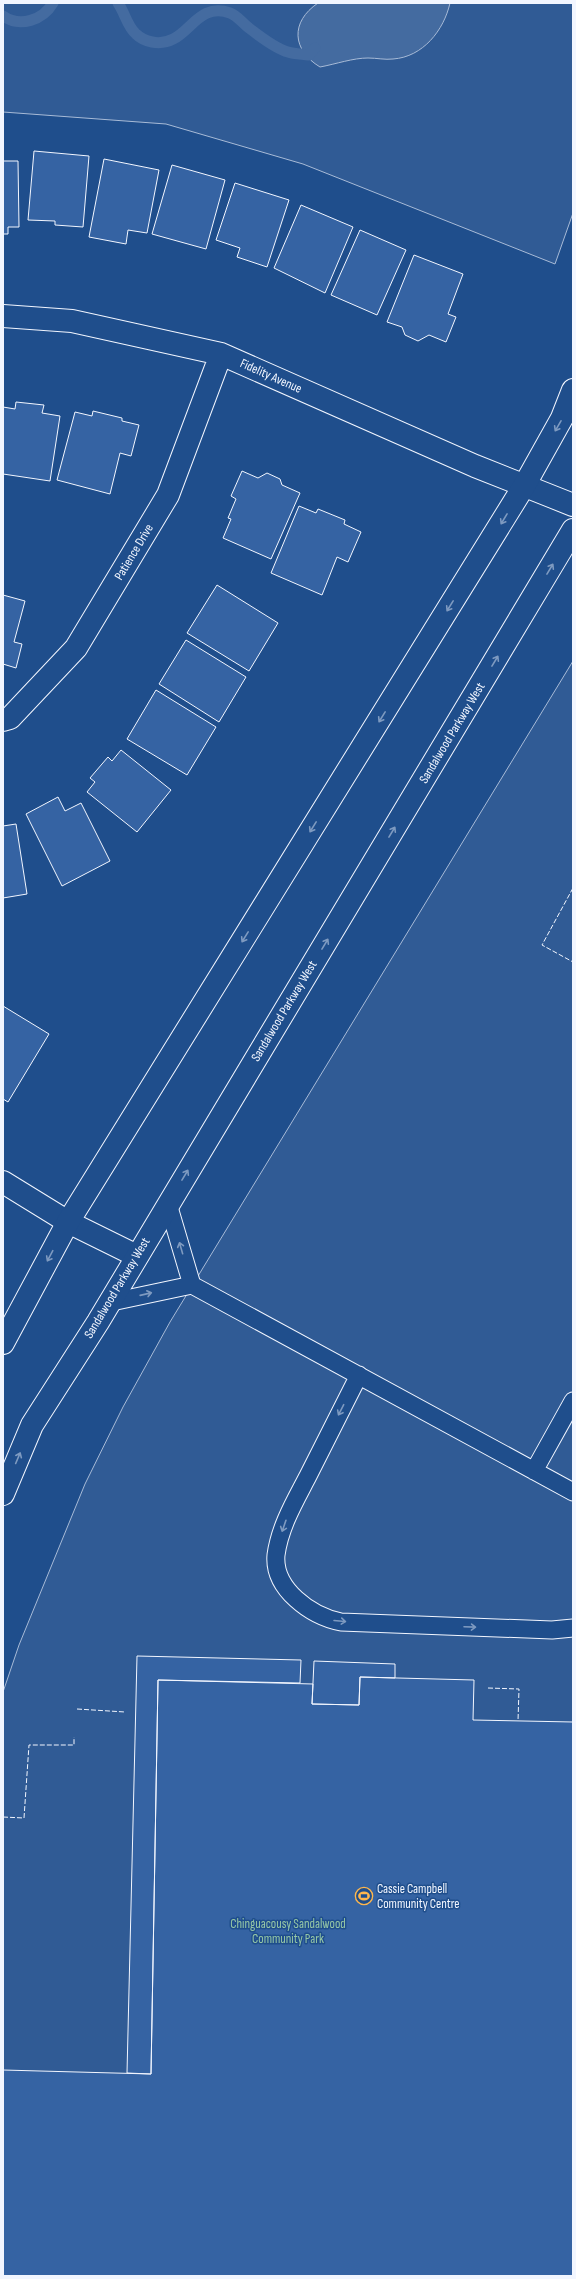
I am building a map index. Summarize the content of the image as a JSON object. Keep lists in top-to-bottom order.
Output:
{
  "streets": {
    "main road": ["Fidelity Avenue", "Patience Drive", "Sandalwood Parkway West"]
  },
  "crossings": [
    ["Fidelity Avenue", "Patience Drive"]
  ],
  "parks": ["Chinguacousy Sandalwood Community Park"],
  "places": {
    "sports": ["Cassie Campbell Community Centre"]
  }
}
